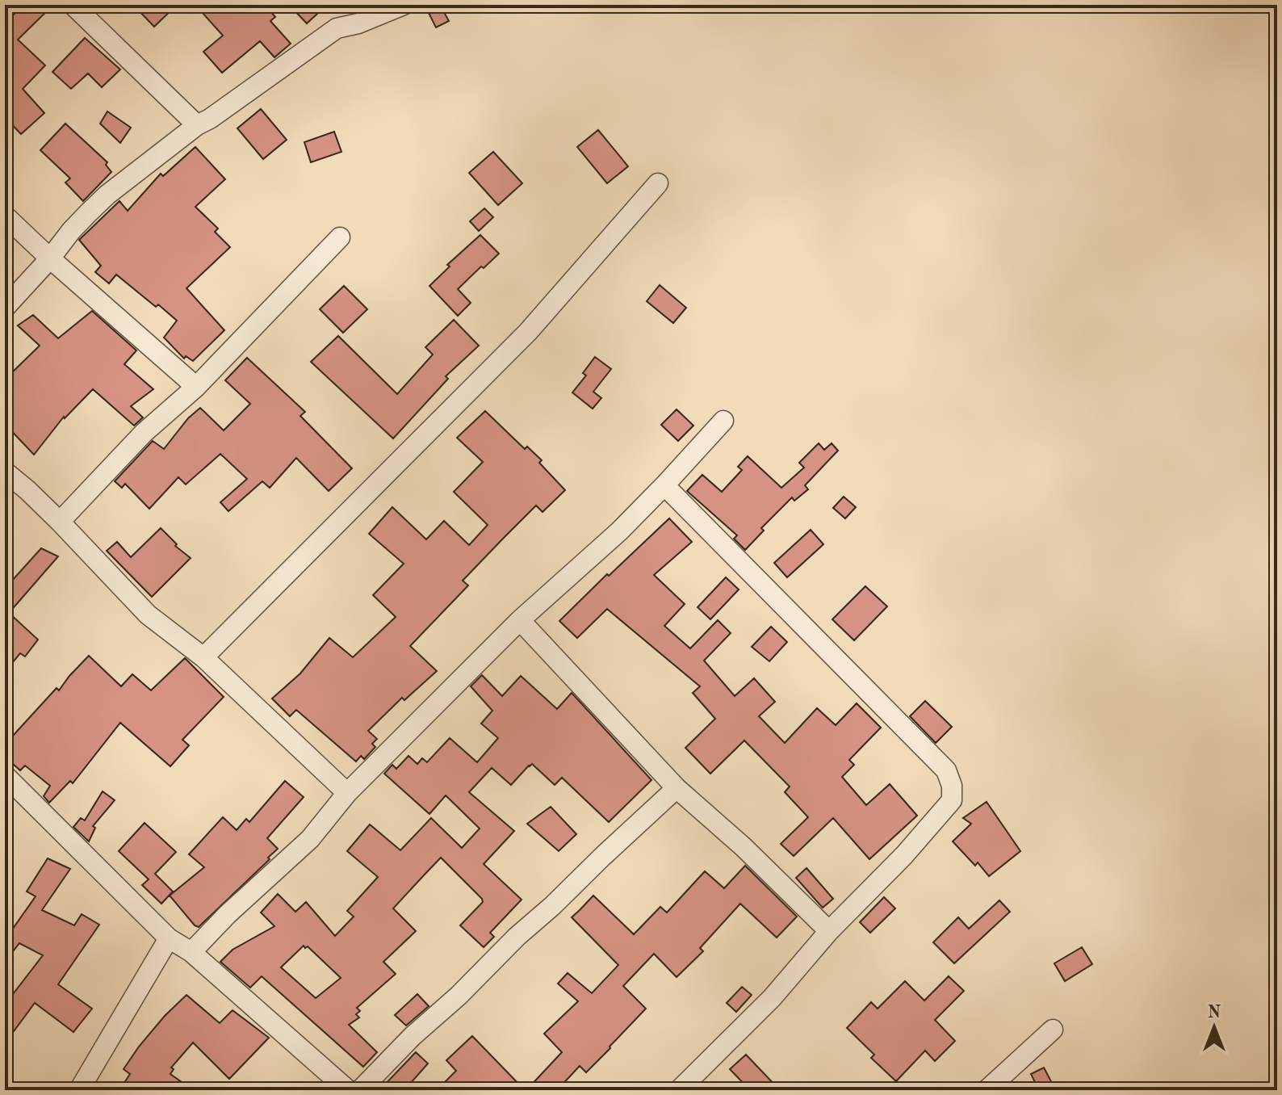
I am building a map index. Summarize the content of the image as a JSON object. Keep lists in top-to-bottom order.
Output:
{
  "north": "top"
}
